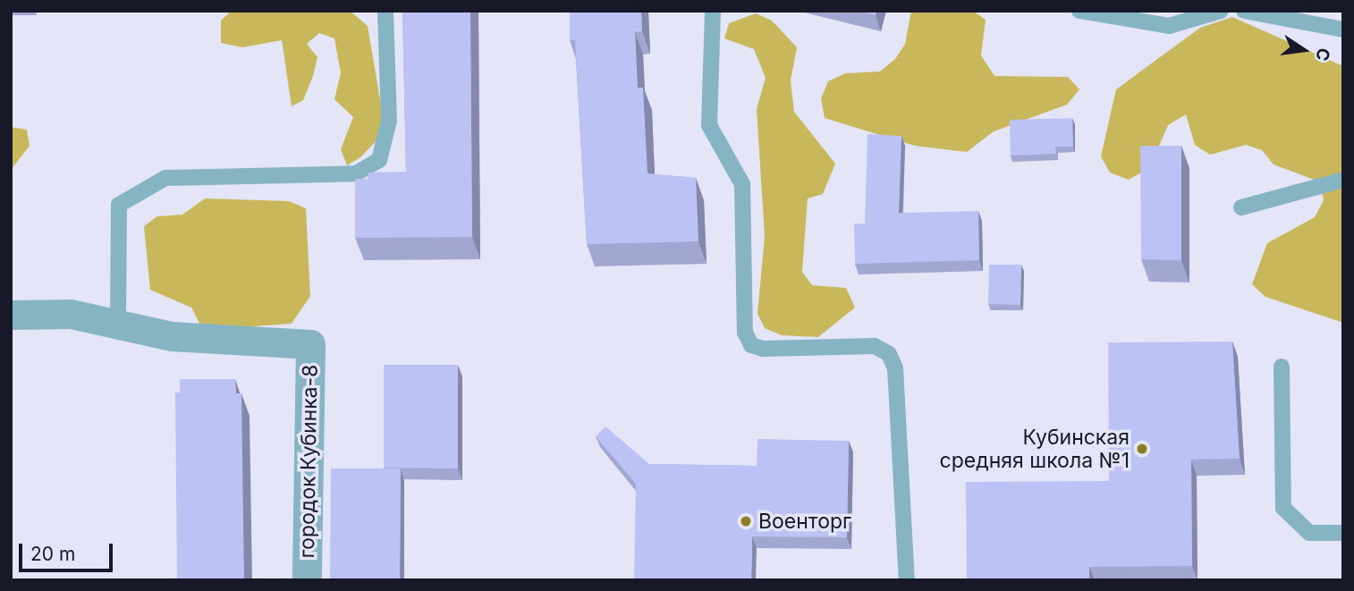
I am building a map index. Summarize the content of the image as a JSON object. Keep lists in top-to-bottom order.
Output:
{
  "streets": {
    "street": ["городок Кубинка-8"]
  },
  "places": ["Кубинская средняя школа №1", "Военторг"],
  "scale_bar": "20 m",
  "north": "right"
}
